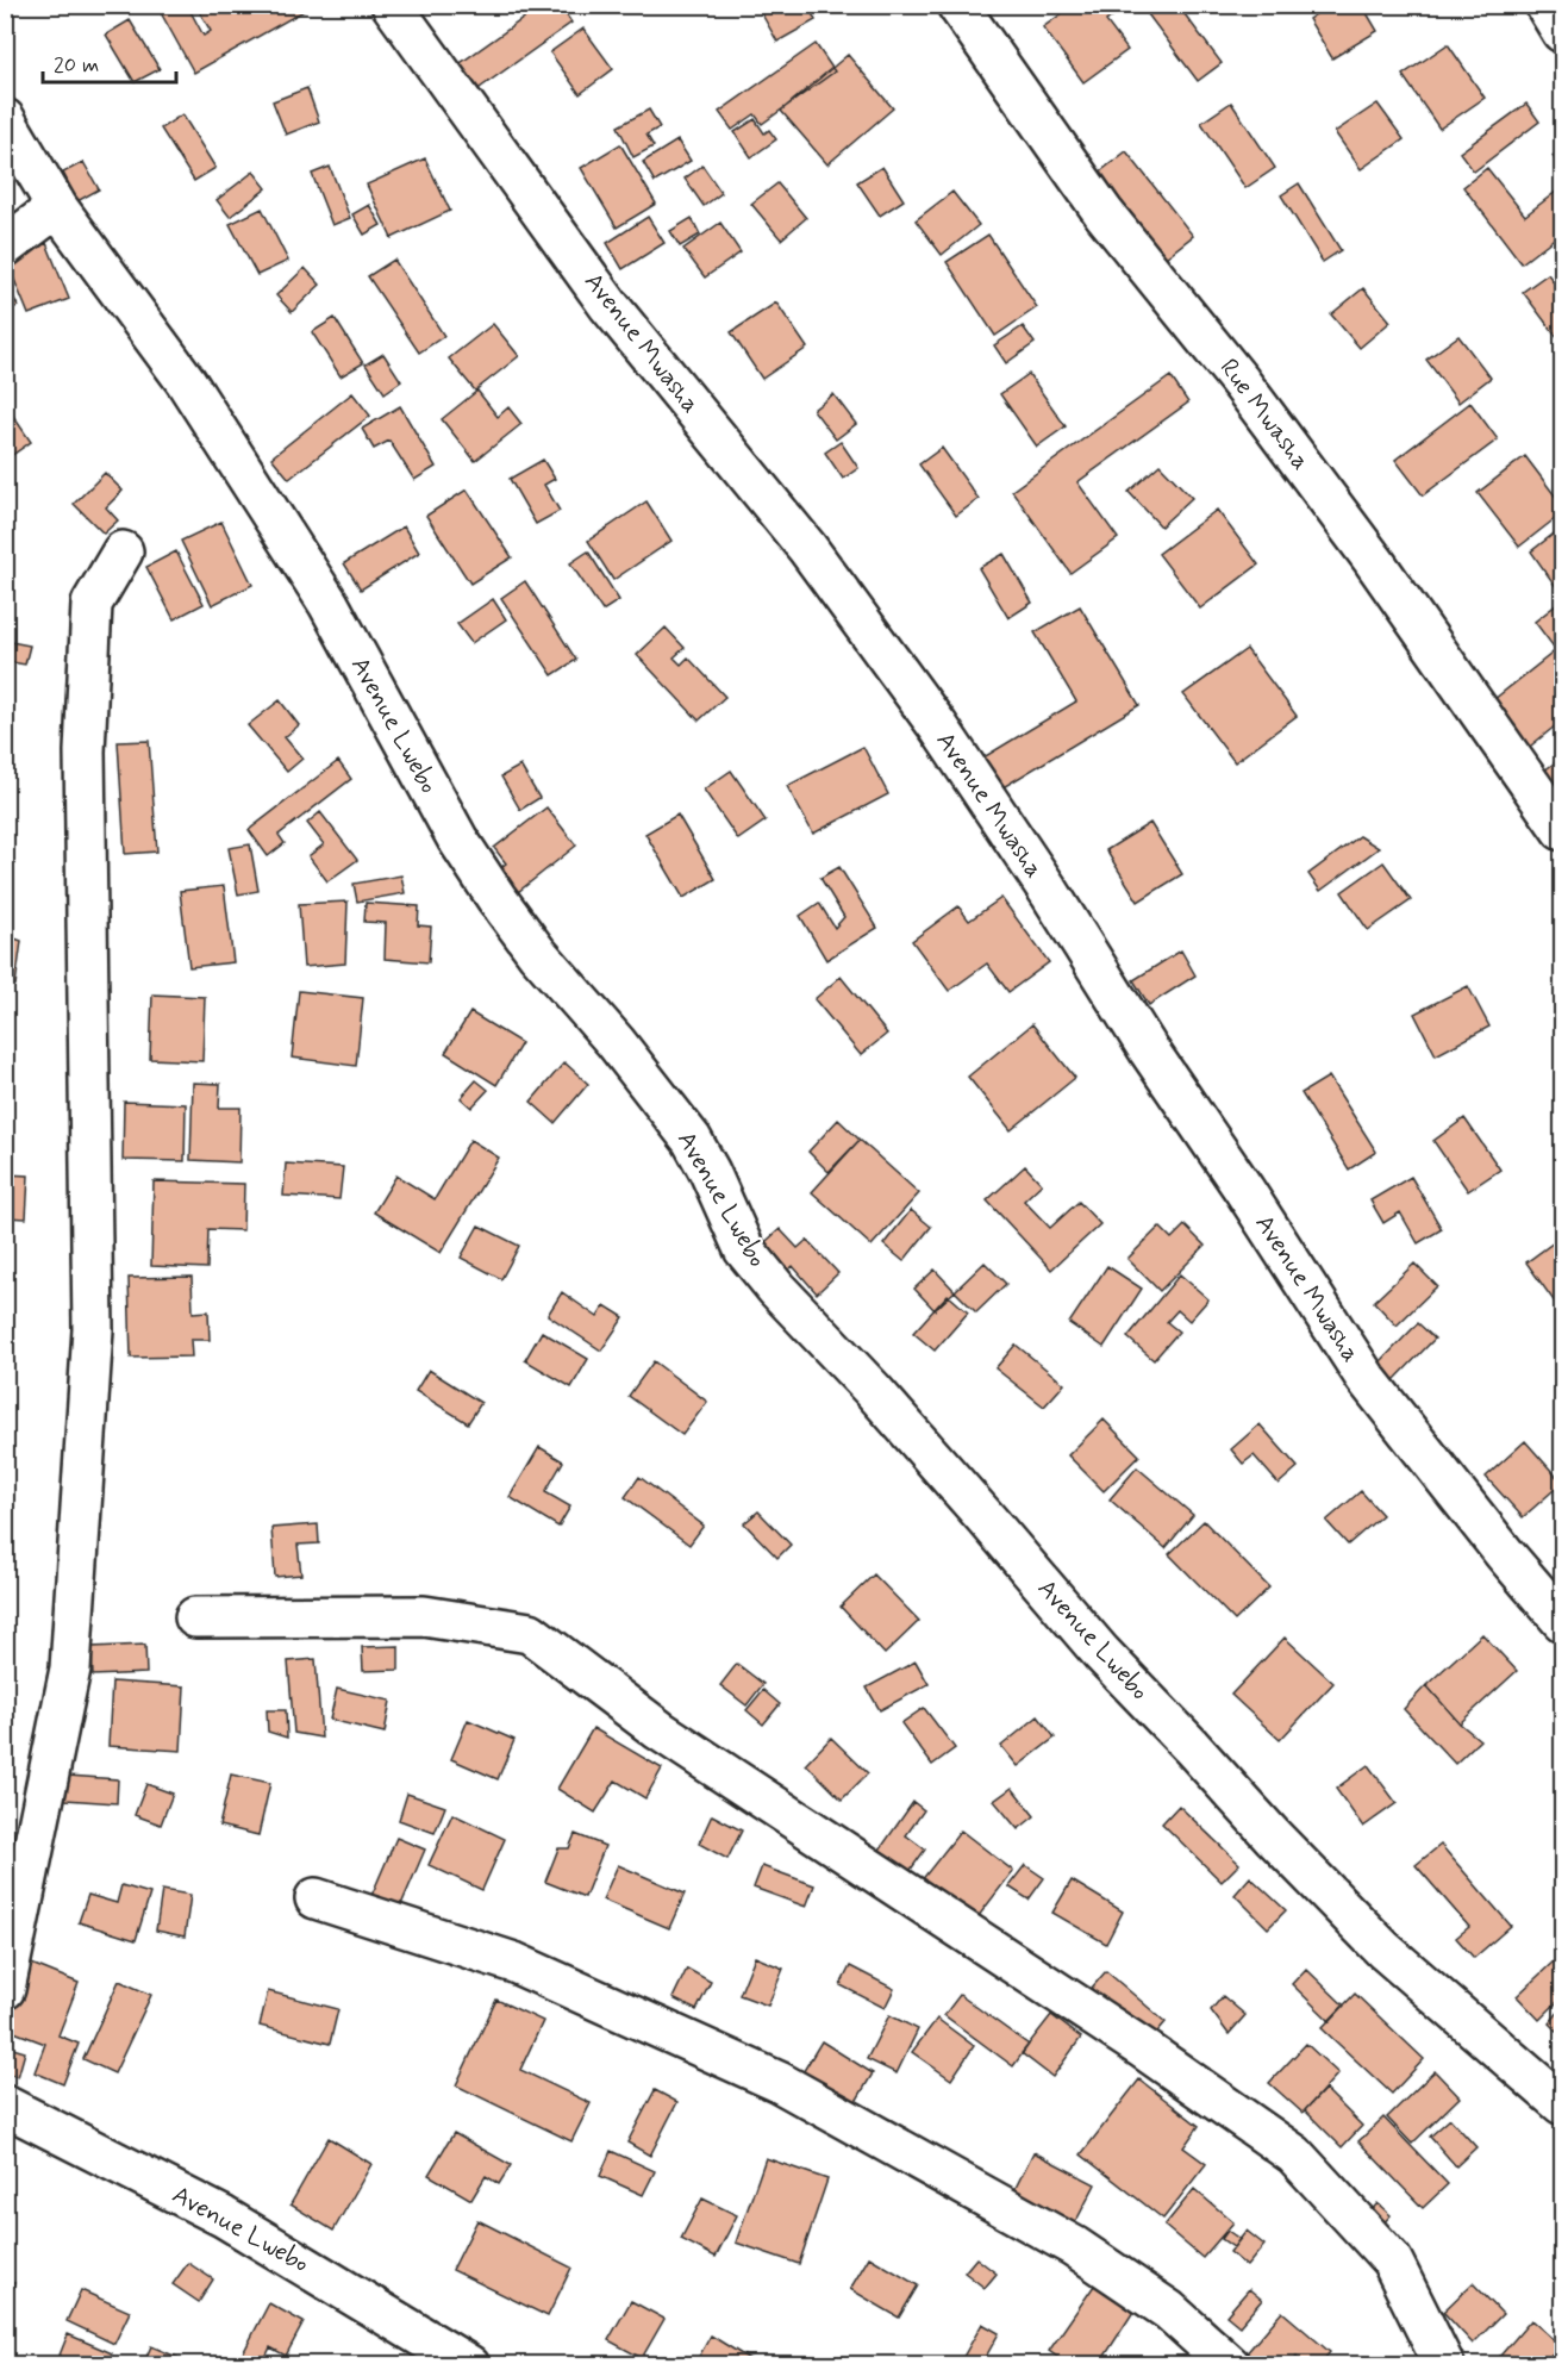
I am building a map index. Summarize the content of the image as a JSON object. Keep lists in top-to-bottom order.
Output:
{
  "streets": {
    "street": ["Avenue Mwasha", "Rue Mwasha", "Avenue Lwebo"]
  },
  "scale_bar": "20 m"
}
